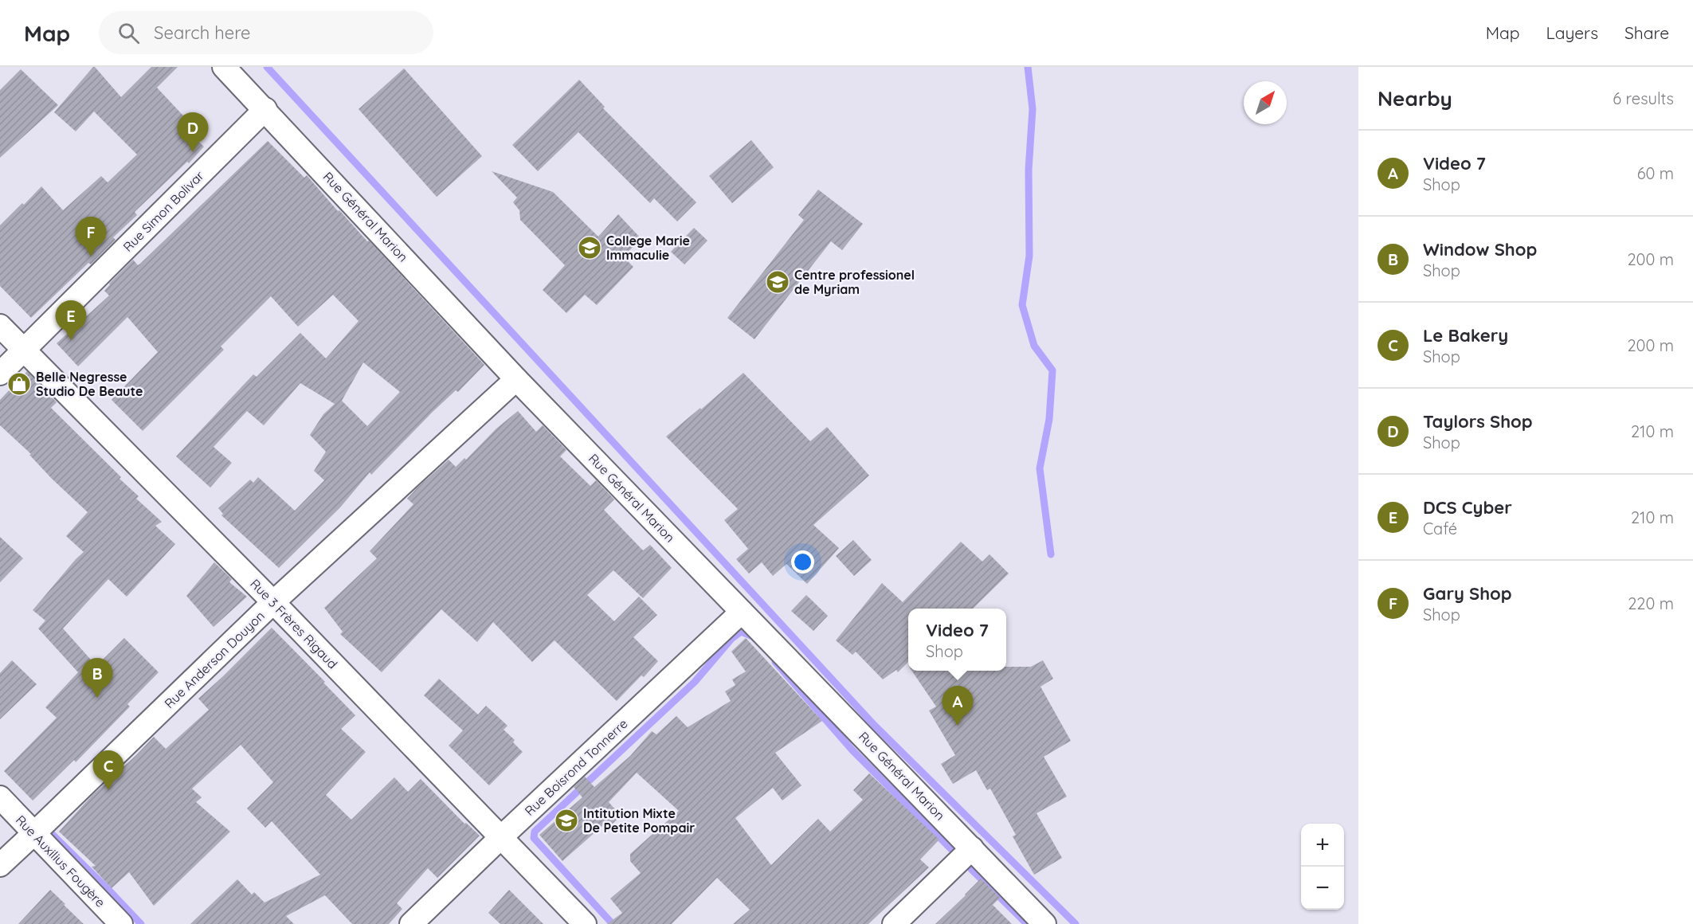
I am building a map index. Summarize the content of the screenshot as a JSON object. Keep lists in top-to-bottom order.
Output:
{
  "streets": {
    "street": [
      "Rue Simon Bolivar",
      "Rue Général Marion",
      "Rue 3 Frères Rigaud",
      "Rue Anderson Douyon",
      "Rue Boisrond Tonnerre",
      "Rue Auxilius Fougère"
    ]
  },
  "crossings": [
    ["Rue Simon Bolivar", "Rue Général Marion"],
    ["Rue Simon Bolivar", "Rue 3 Frères Rigaud"],
    ["Rue Général Marion", "Rue Anderson Douyon"],
    ["Rue Général Marion", "Rue Boisrond Tonnerre"],
    ["Rue 3 Frères Rigaud", "Rue Anderson Douyon"],
    ["Rue 3 Frères Rigaud", "Rue Boisrond Tonnerre"],
    ["Rue Anderson Douyon", "Rue Auxilius Fougère"]
  ],
  "places": {
    "school or university": ["College Marie Immaculie", "Centre professionel de Myriam", "Intitution Mixte De Petite Pompair"],
    "shop": ["Belle Negresse Studio De Beaute"]
  },
  "north": "top right",
  "page": {
    "header": "Map",
    "search": "Search here",
    "nav": ["Map", "Layers", "Share"],
    "heading": ["Nearby", "6 results"],
    "pins": [
      "D",
      "F",
      "E",
      "B",
      "A",
      "C"
    ],
    "list": [
      {
        "mark": "A",
        "name": "Video 7",
        "note": "Shop",
        "value": "60 m"
      },
      {
        "mark": "B",
        "name": "Window Shop",
        "note": "Shop",
        "value": "200 m"
      },
      {
        "mark": "C",
        "name": "Le Bakery",
        "note": "Shop",
        "value": "200 m"
      },
      {
        "mark": "D",
        "name": "Taylors Shop",
        "note": "Shop",
        "value": "210 m"
      },
      {
        "mark": "E",
        "name": "DCS Cyber",
        "note": "Café",
        "value": "210 m"
      },
      {
        "mark": "F",
        "name": "Gary Shop",
        "note": "Shop",
        "value": "220 m"
      }
    ],
    "popup": ["Video 7", "Shop"],
    "map_buttons": ["+", "−"]
  }
}
